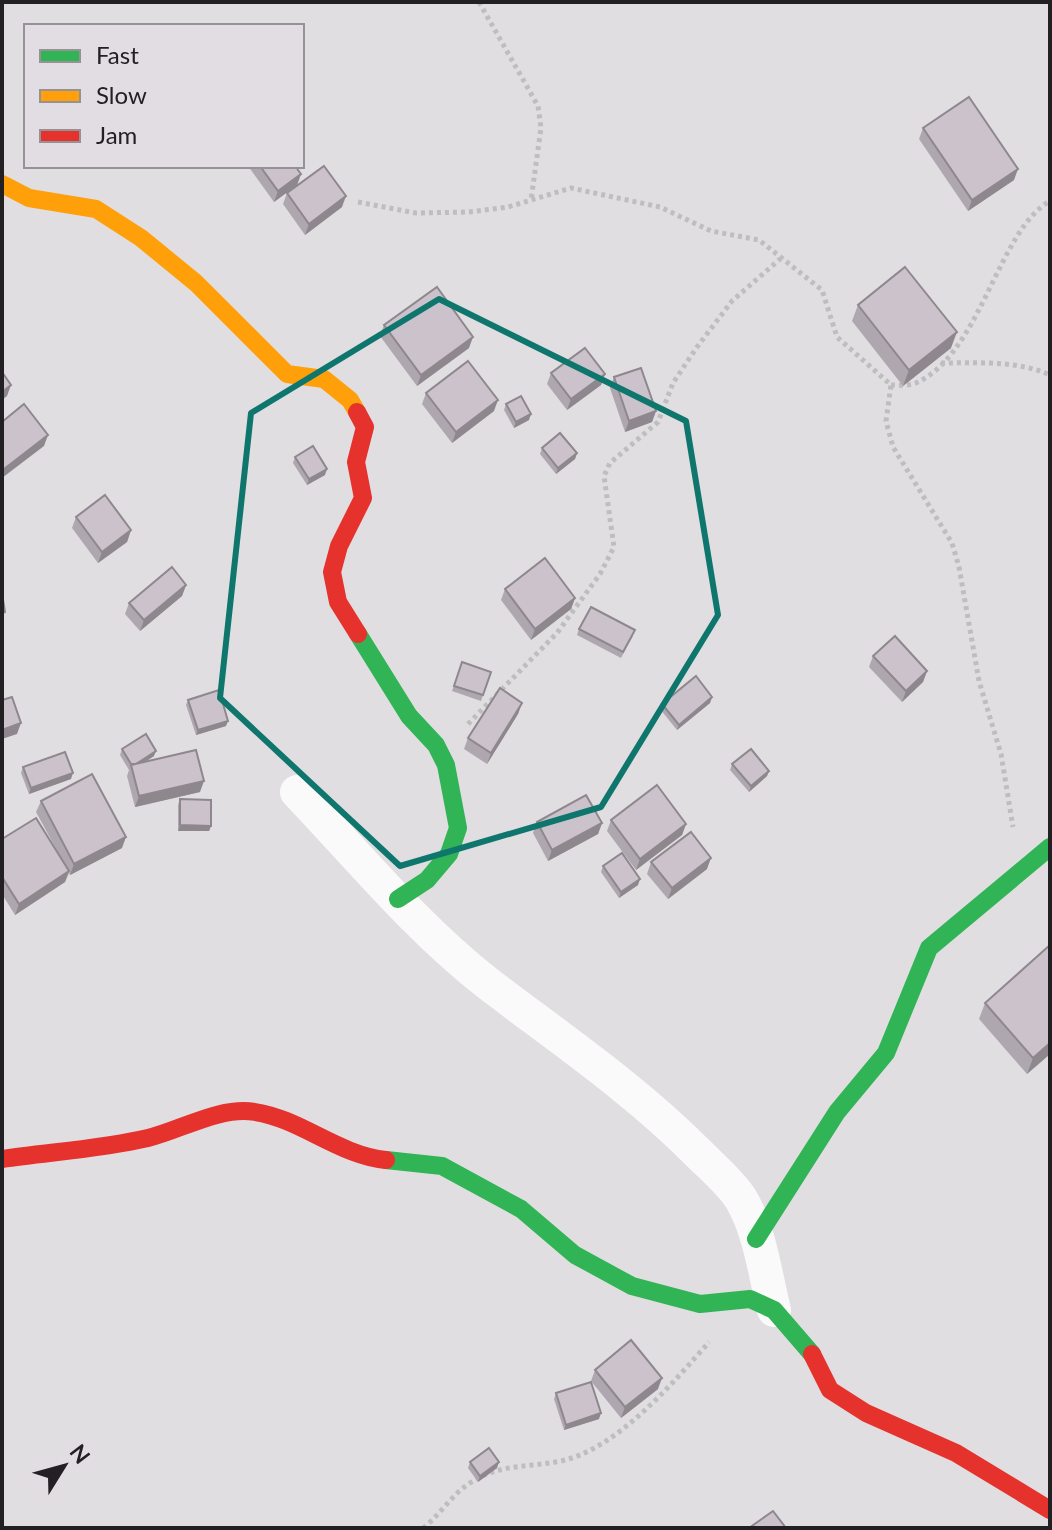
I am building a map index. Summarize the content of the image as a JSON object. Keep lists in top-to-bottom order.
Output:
{
  "legend": ["Fast", "Slow", "Jam"],
  "north": "top right"
}
